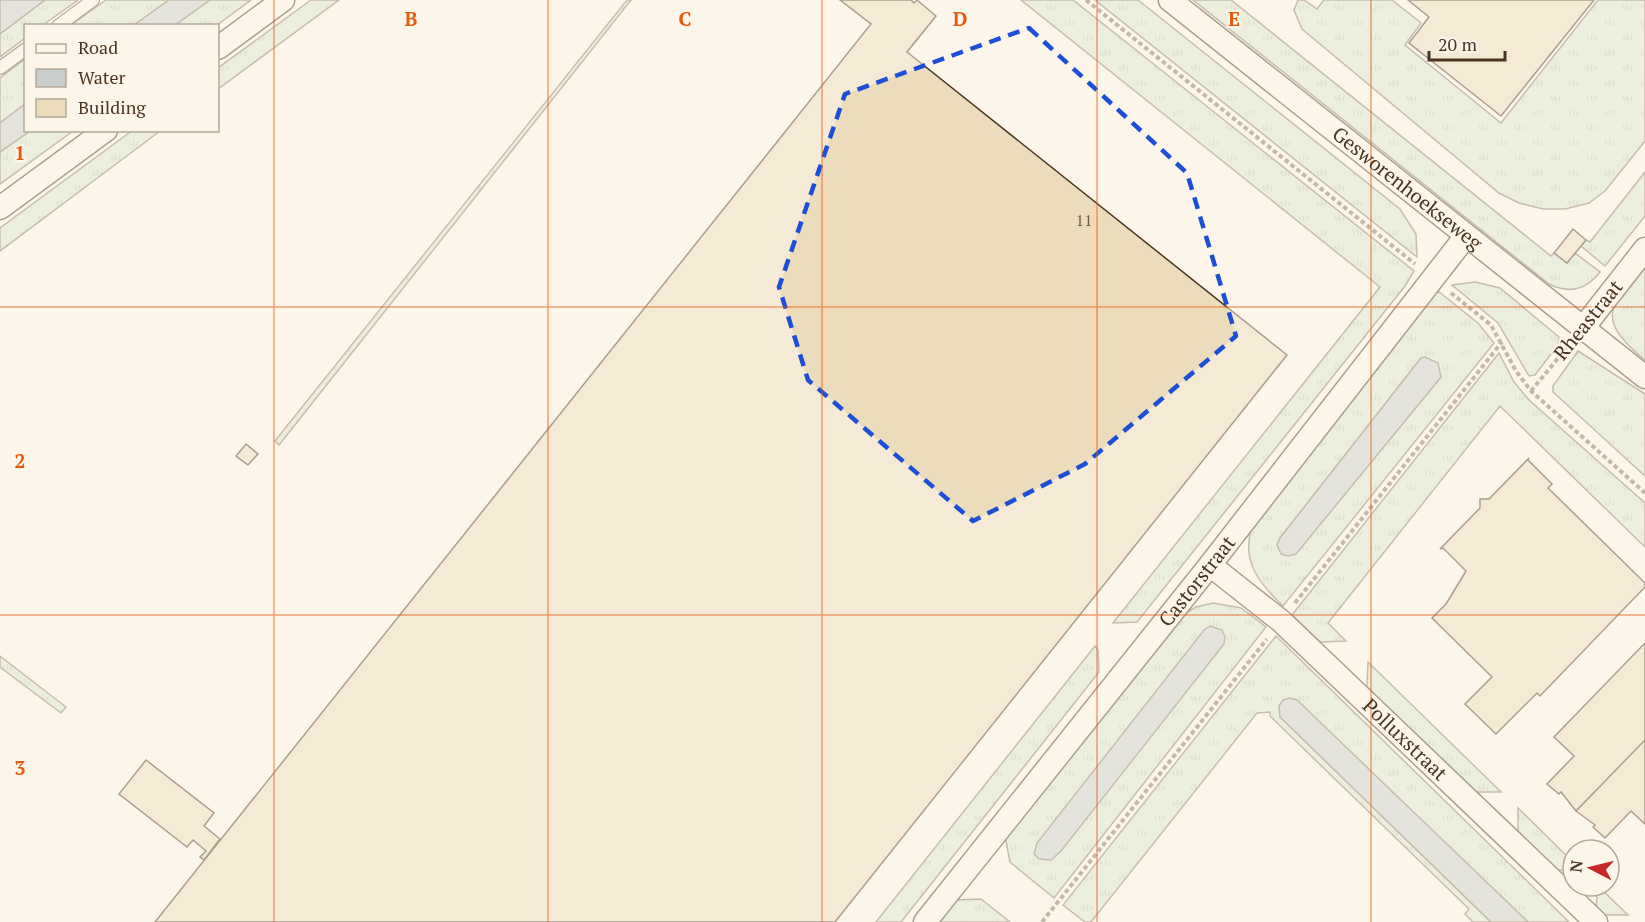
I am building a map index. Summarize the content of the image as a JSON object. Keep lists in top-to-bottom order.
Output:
{
  "streets": {
    "street": [
      "Gesworenhoekseweg",
      "Rheastraat",
      "Castorstraat",
      "Polluxstraat"
    ]
  },
  "crossings": [
    ["Gesworenhoekseweg", "Rheastraat"],
    ["Gesworenhoekseweg", "Castorstraat"],
    ["Castorstraat", "Polluxstraat"]
  ],
  "house_numbers": ["11"],
  "legend": ["Road", "Water", "Building"],
  "scale_bar": "20 m",
  "north": "left",
  "grid": {
    "columns": [
      "B",
      "C",
      "D",
      "E"
    ],
    "rows": ["1", "2", "3"]
  }
}
